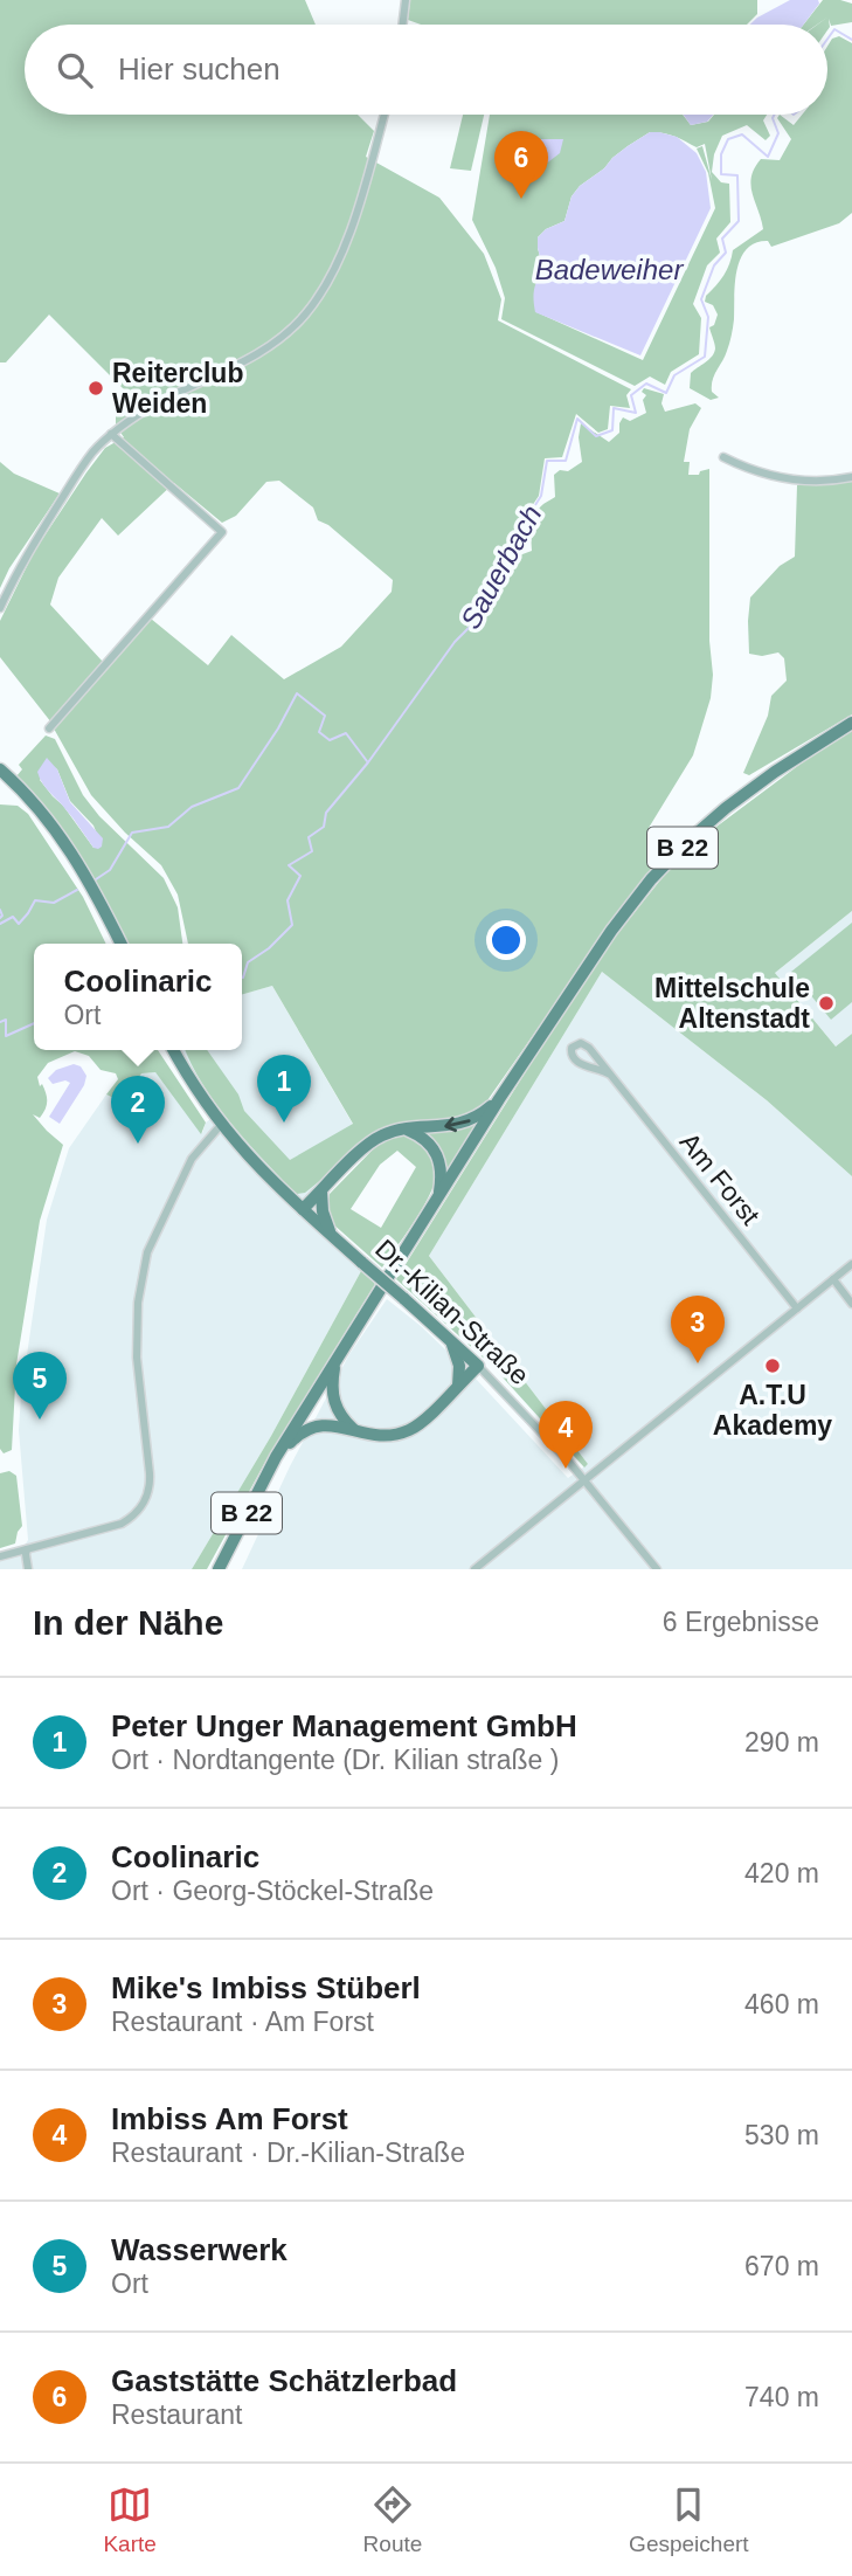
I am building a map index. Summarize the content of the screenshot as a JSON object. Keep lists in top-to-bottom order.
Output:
{
  "streets": {
    "main road": ["B 22", "Dr.-Kilian-Straße"],
    "street": ["Am Forst"]
  },
  "water": ["Badeweiher", "Sauerbach"],
  "places": ["Reiterclub Weiden", "Mittelschule Altenstadt", "A.T.U Akademy"],
  "page": {
    "search": "Hier suchen",
    "pins": [
      "6",
      "1",
      "2",
      "3",
      "5",
      "4"
    ],
    "popup": ["Coolinaric", "Ort"],
    "heading": ["In der Nähe", "6 Ergebnisse"],
    "list": [
      {
        "mark": "1",
        "name": "Peter Unger Management GmbH",
        "note": "Ort · Nordtangente (Dr. Kilian straße )",
        "value": "290 m"
      },
      {
        "mark": "2",
        "name": "Coolinaric",
        "note": "Ort · Georg-Stöckel-Straße",
        "value": "420 m"
      },
      {
        "mark": "3",
        "name": "Mike's Imbiss Stüberl",
        "note": "Restaurant · Am Forst",
        "value": "460 m"
      },
      {
        "mark": "4",
        "name": "Imbiss Am Forst",
        "note": "Restaurant · Dr.-Kilian-Straße",
        "value": "530 m"
      },
      {
        "mark": "5",
        "name": "Wasserwerk",
        "note": "Ort",
        "value": "670 m"
      },
      {
        "mark": "6",
        "name": "Gaststätte Schätzlerbad",
        "note": "Restaurant",
        "value": "740 m"
      }
    ],
    "nav": ["Karte", "Route", "Gespeichert"]
  }
}
